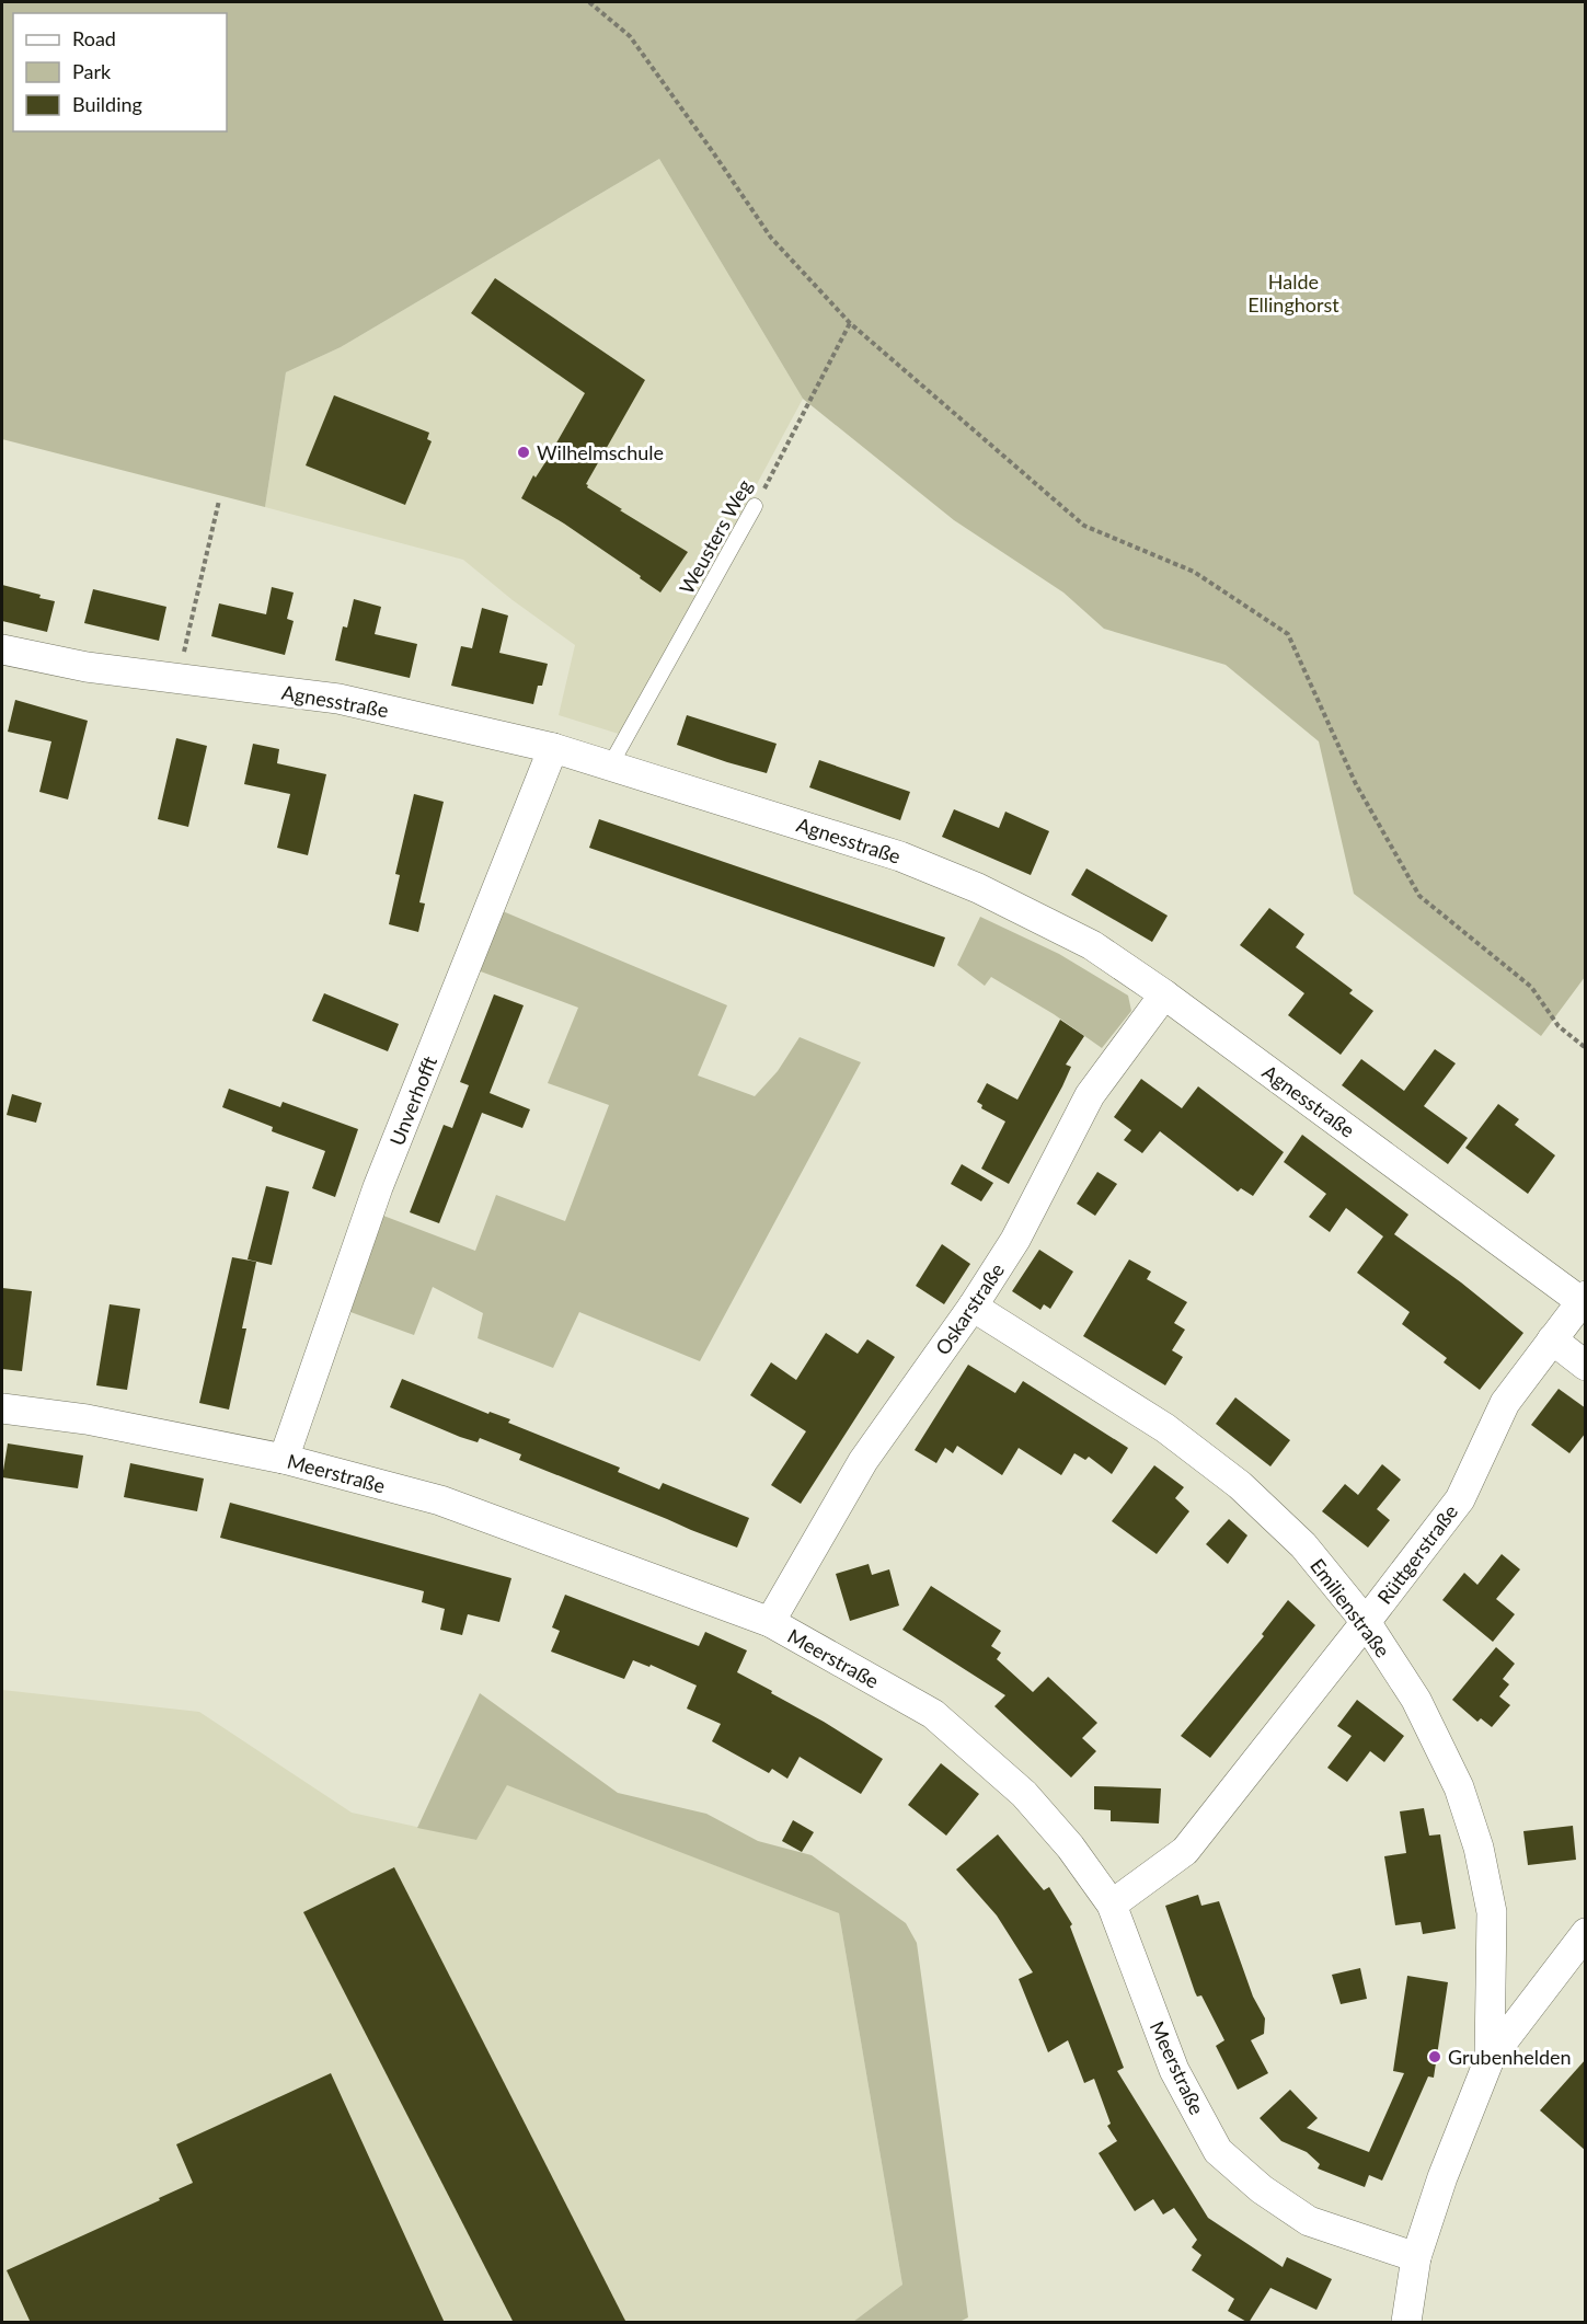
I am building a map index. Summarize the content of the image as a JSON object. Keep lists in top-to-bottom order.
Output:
{
  "streets": {
    "street": [
      "Agnesstraße",
      "Unverhofft",
      "Oskarstraße",
      "Meerstraße",
      "Rüttgerstraße",
      "Emilienstraße"
    ],
    "lane": ["Weusters Weg"]
  },
  "crossings": [
    ["Weusters Weg", "Agnesstraße"],
    ["Agnesstraße", "Unverhofft"],
    ["Agnesstraße", "Oskarstraße"],
    ["Agnesstraße", "Rüttgerstraße"],
    ["Unverhofft", "Meerstraße"],
    ["Oskarstraße", "Meerstraße"],
    ["Oskarstraße", "Emilienstraße"],
    ["Meerstraße", "Rüttgerstraße"],
    ["Rüttgerstraße", "Emilienstraße"]
  ],
  "parks": ["Halde Ellinghorst"],
  "places": ["Wilhelmschule", "Grubenhelden"],
  "legend": ["Road", "Park", "Building"]
}
